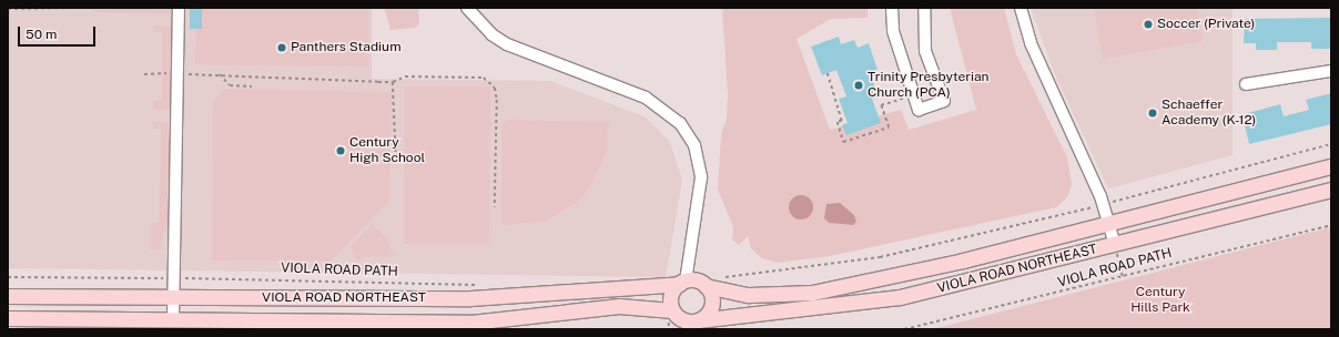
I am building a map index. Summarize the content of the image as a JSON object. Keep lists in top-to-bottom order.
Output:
{
  "streets": {
    "main road": ["VIOLA ROAD NORTHEAST"],
    "path": ["VIOLA ROAD PATH"]
  },
  "parks": ["Century Hills Park"],
  "places": [
    "Soccer (Private)",
    "Panthers Stadium",
    "Trinity Presbyterian Church (PCA)",
    "Schaeffer Academy (K-12)",
    "Century High School"
  ],
  "scale_bar": "50 m"
}
